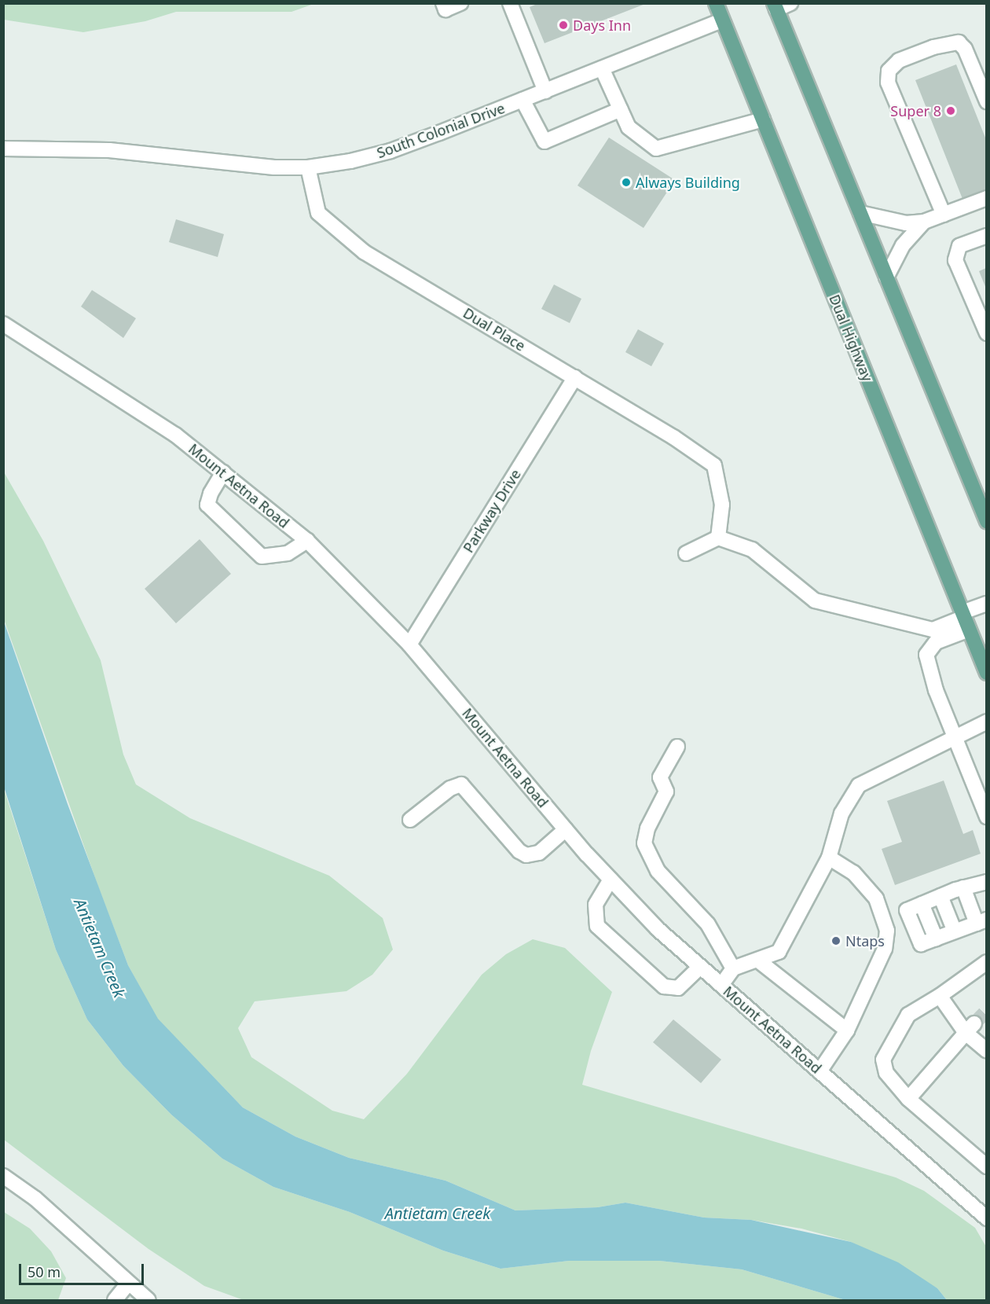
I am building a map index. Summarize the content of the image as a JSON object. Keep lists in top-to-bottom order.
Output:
{
  "streets": {
    "main road": ["Dual Highway"],
    "street": [
      "South Colonial Drive",
      "Dual Place",
      "Mount Aetna Road",
      "Parkway Drive"
    ]
  },
  "crossings": [
    ["South Colonial Drive", "Dual Place"],
    ["South Colonial Drive", "Dual Highway"],
    ["Dual Place", "Parkway Drive"],
    ["Mount Aetna Road", "Parkway Drive"]
  ],
  "water": ["Antietam Creek"],
  "places": [
    "Days Inn",
    "Super 8",
    "Always Building",
    "Ntaps"
  ],
  "scale_bar": "50 m"
}
